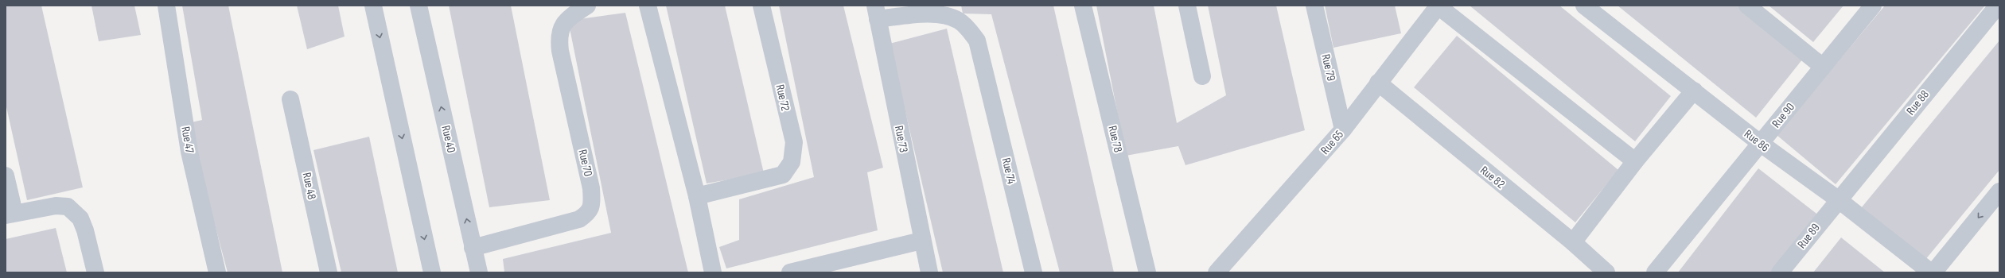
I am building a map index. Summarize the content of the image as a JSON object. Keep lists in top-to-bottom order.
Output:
{
  "streets": {
    "street": [
      "Rue 79",
      "Rue 72",
      "Rue 88",
      "Rue 90",
      "Rue 40",
      "Rue 73",
      "Rue 78",
      "Rue 47",
      "Rue 86",
      "Rue 65",
      "Rue 70",
      "Rue 74",
      "Rue 82",
      "Rue 48",
      "Rue 89"
    ]
  },
  "crossings": [
    ["Rue 79", "Rue 65"],
    ["Rue 88", "Rue 86"],
    ["Rue 88", "Rue 89"],
    ["Rue 90", "Rue 86"],
    ["Rue 40", "Rue 70"],
    ["Rue 73", "Rue 74"],
    ["Rue 86", "Rue 89"],
    ["Rue 65", "Rue 82"]
  ]
}
